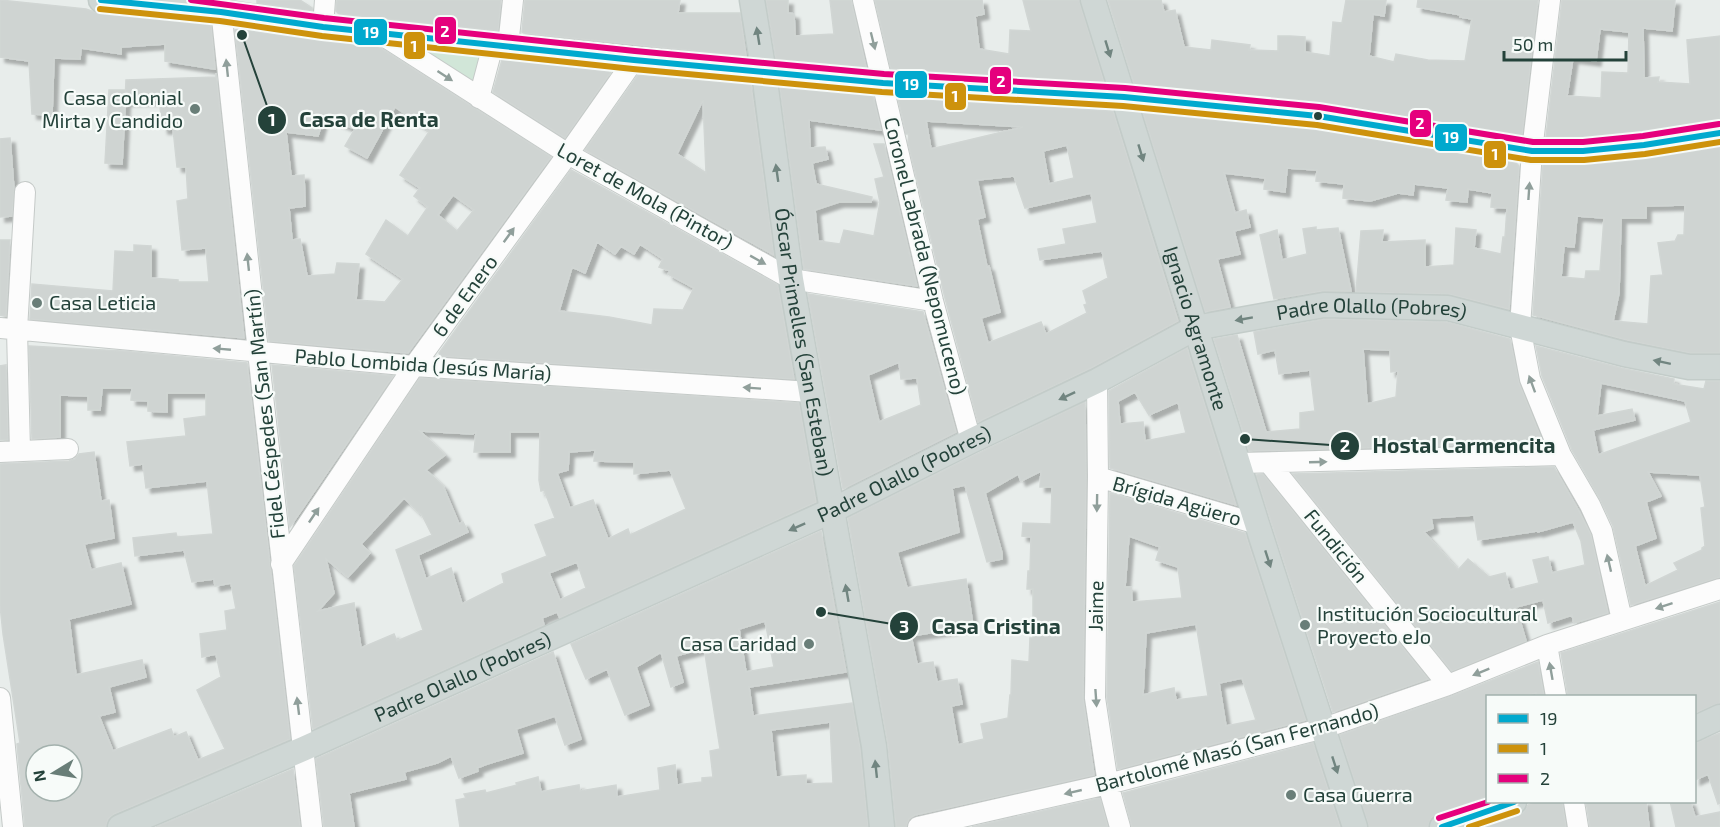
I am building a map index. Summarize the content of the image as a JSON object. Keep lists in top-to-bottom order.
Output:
{
  "streets": {
    "main road": ["Padre Olallo (Pobres)", "Ignacio Agramonte", "Óscar Primelles (San Esteban)"],
    "street": [
      "Loret de Mola (Pintor)",
      "Coronel Labrada (Nepomuceno)",
      "6 de Enero",
      "Pablo Lombida (Jesús María)",
      "Fidel Céspedes (San Martín)",
      "Brígida Agüero",
      "Fundición",
      "Jaime",
      "Bartolomé Masó (San Fernando)"
    ]
  },
  "crossings": [
    ["Loret de Mola (Pintor)", "Coronel Labrada (Nepomuceno)"],
    ["Loret de Mola (Pintor)", "6 de Enero"],
    ["Loret de Mola (Pintor)", "Óscar Primelles (San Esteban)"],
    ["Coronel Labrada (Nepomuceno)", "Padre Olallo (Pobres)"],
    ["6 de Enero", "Pablo Lombida (Jesús María)"],
    ["6 de Enero", "Fidel Céspedes (San Martín)"],
    ["Padre Olallo (Pobres)", "Ignacio Agramonte"],
    ["Padre Olallo (Pobres)", "Óscar Primelles (San Esteban)"],
    ["Padre Olallo (Pobres)", "Fidel Céspedes (San Martín)"],
    ["Padre Olallo (Pobres)", "Jaime"],
    ["Ignacio Agramonte", "Brígida Agüero"],
    ["Ignacio Agramonte", "Bartolomé Masó (San Fernando)"],
    ["Óscar Primelles (San Esteban)", "Pablo Lombida (Jesús María)"],
    ["Pablo Lombida (Jesús María)", "Fidel Céspedes (San Martín)"],
    ["Brígida Agüero", "Jaime"],
    ["Fundición", "Bartolomé Masó (San Fernando)"],
    ["Jaime", "Bartolomé Masó (San Fernando)"]
  ],
  "one_way": [
    "Loret de Mola (Pintor)",
    "6 de Enero",
    "Ignacio Agramonte",
    "Óscar Primelles (San Esteban)",
    "Pablo Lombida (Jesús María)",
    "Fidel Céspedes (San Martín)",
    "Jaime",
    "Bartolomé Masó (San Fernando)"
  ],
  "places": [
    "Casa de Renta",
    "Casa colonial Mirta y Candido",
    "Casa Leticia",
    "Hostal Carmencita",
    "Casa Cristina",
    "Institución Sociocultural Proyecto eJo",
    "Casa Caridad",
    "Casa Guerra"
  ],
  "lines": ["transit line 19", "transit line 2", "transit line 1"],
  "legend": ["19", "1", "2"],
  "scale_bar": "50 m",
  "north": "left"
}
